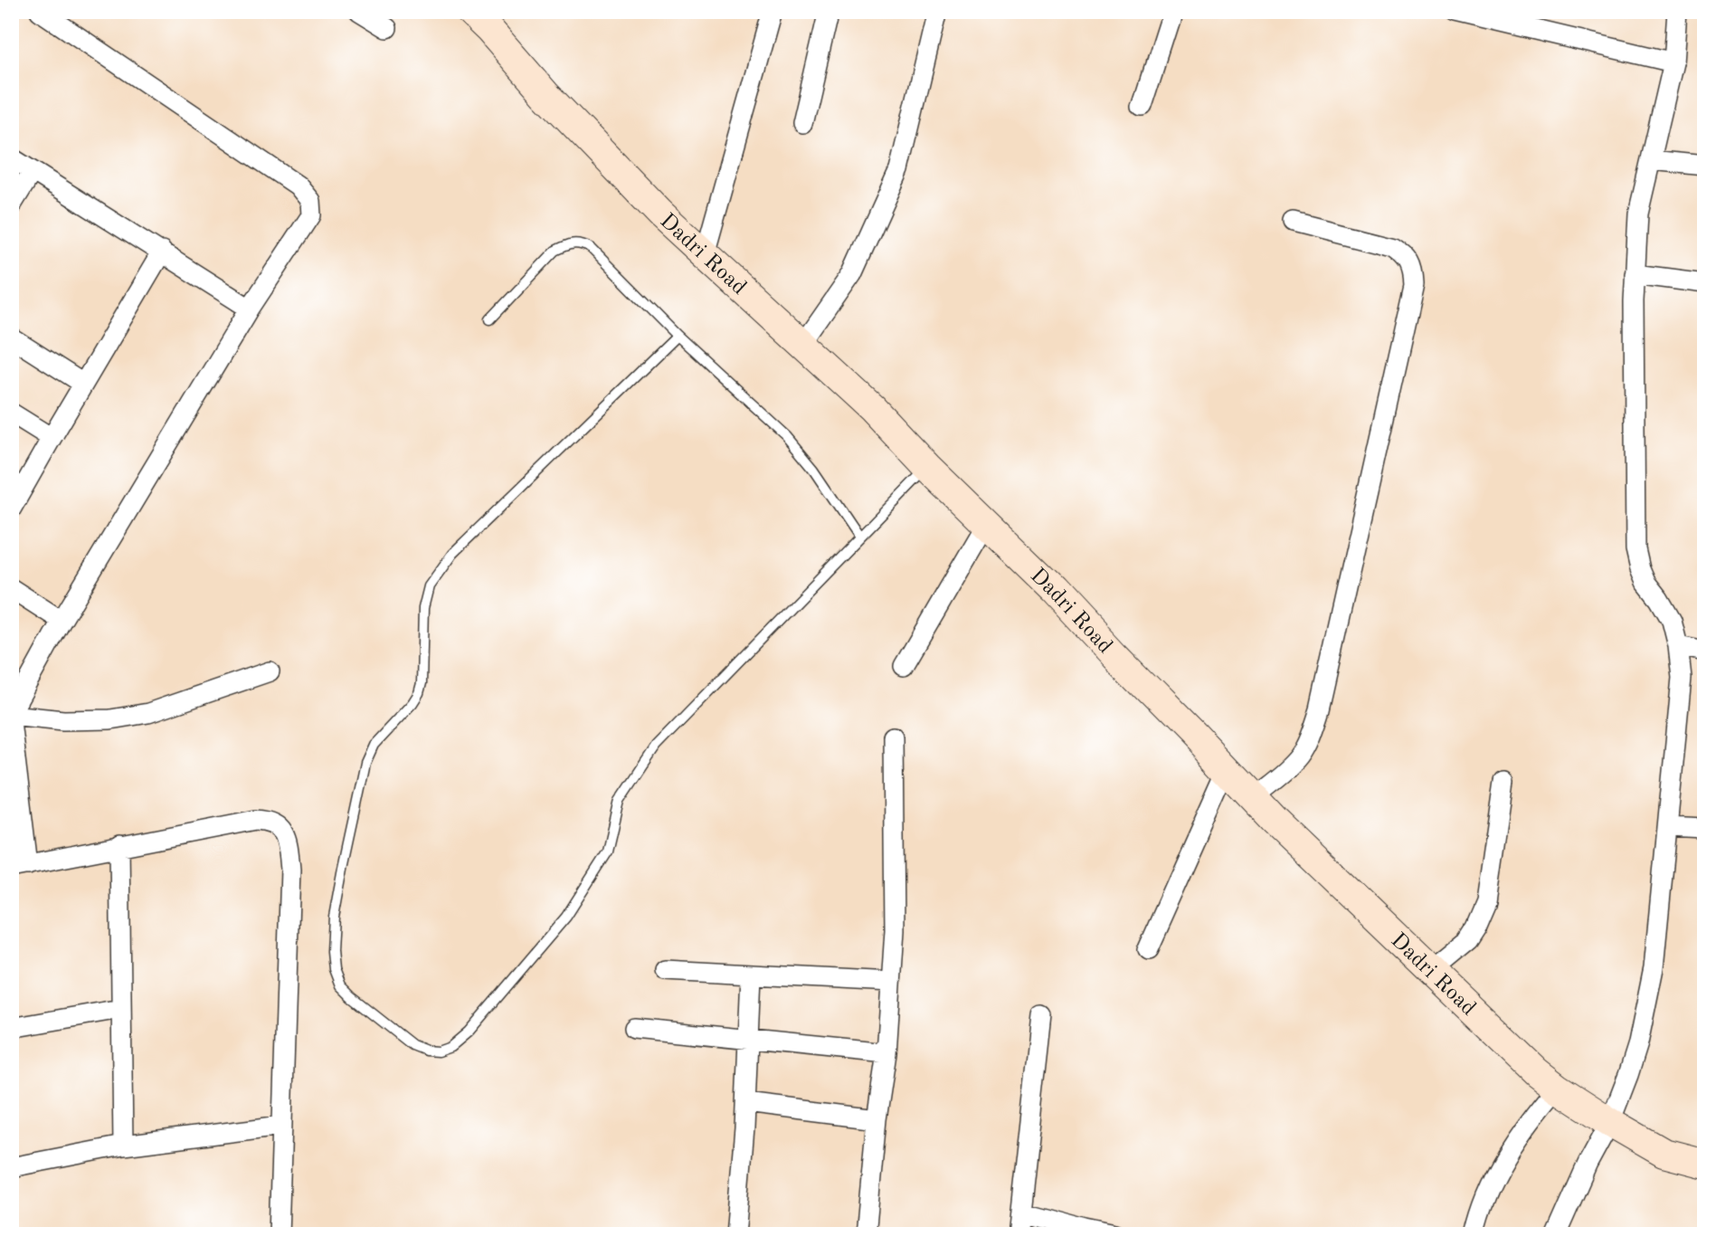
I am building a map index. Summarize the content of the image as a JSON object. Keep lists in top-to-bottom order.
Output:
{
  "streets": {
    "main road": ["Dadri Road"]
  }
}
